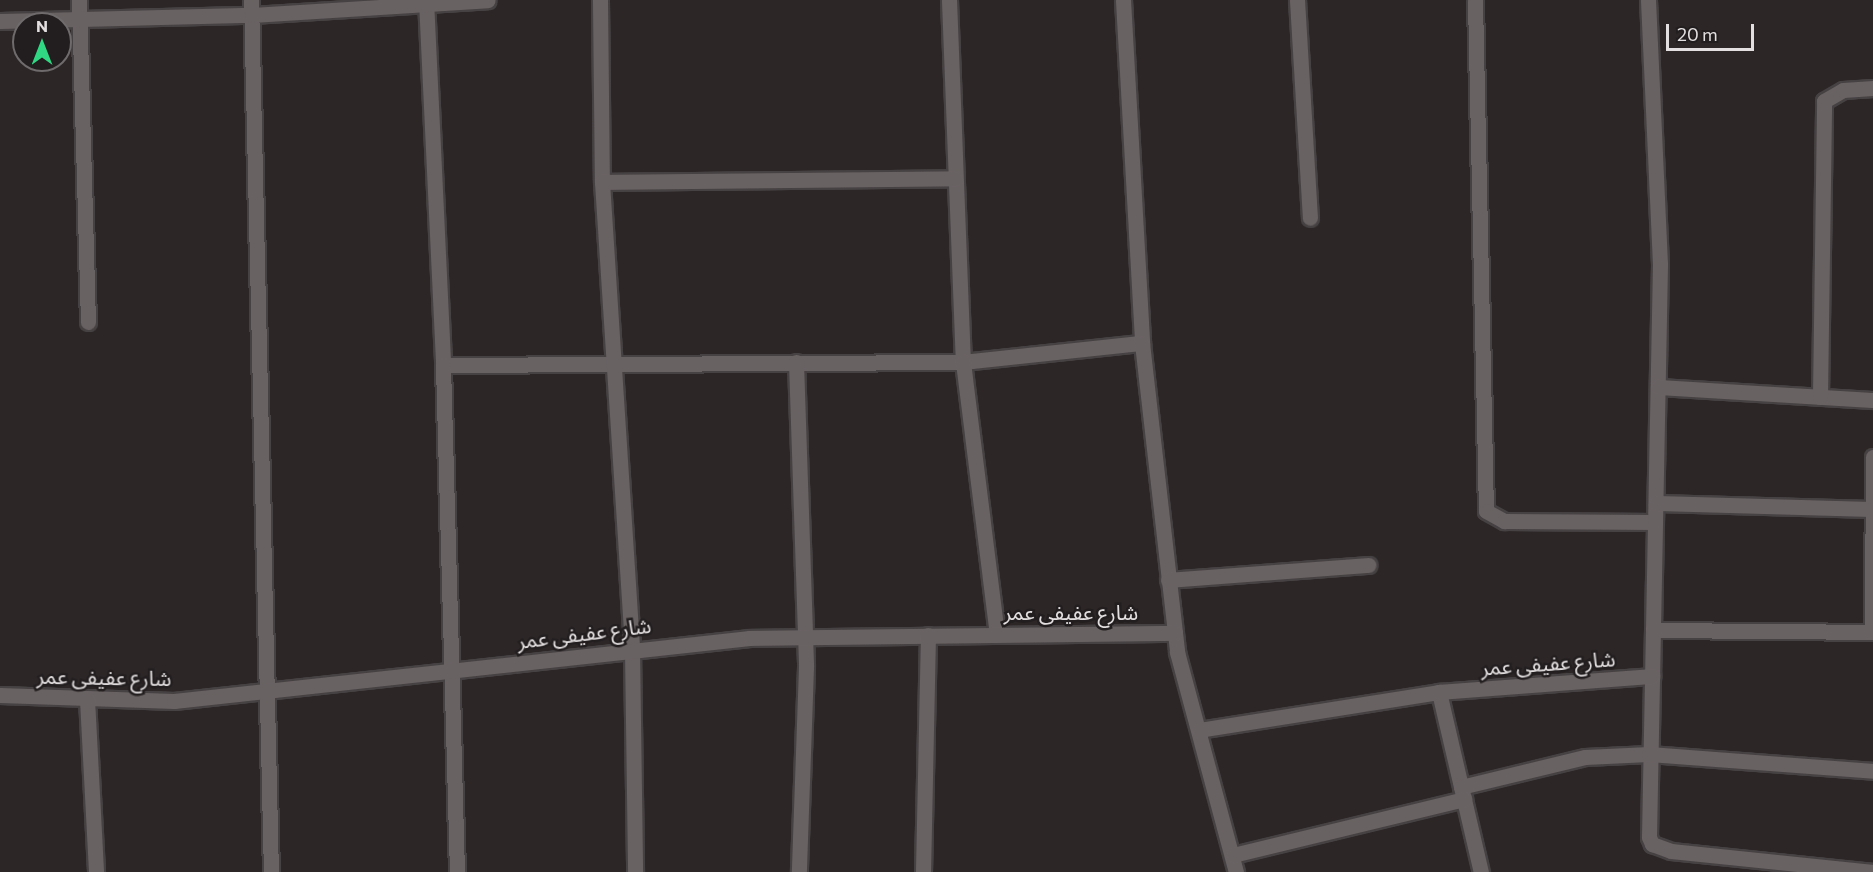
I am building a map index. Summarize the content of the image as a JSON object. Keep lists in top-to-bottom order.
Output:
{
  "streets": {
    "street": ["شارع عفيفى عمر"]
  },
  "scale_bar": "20 m",
  "north": "top"
}
